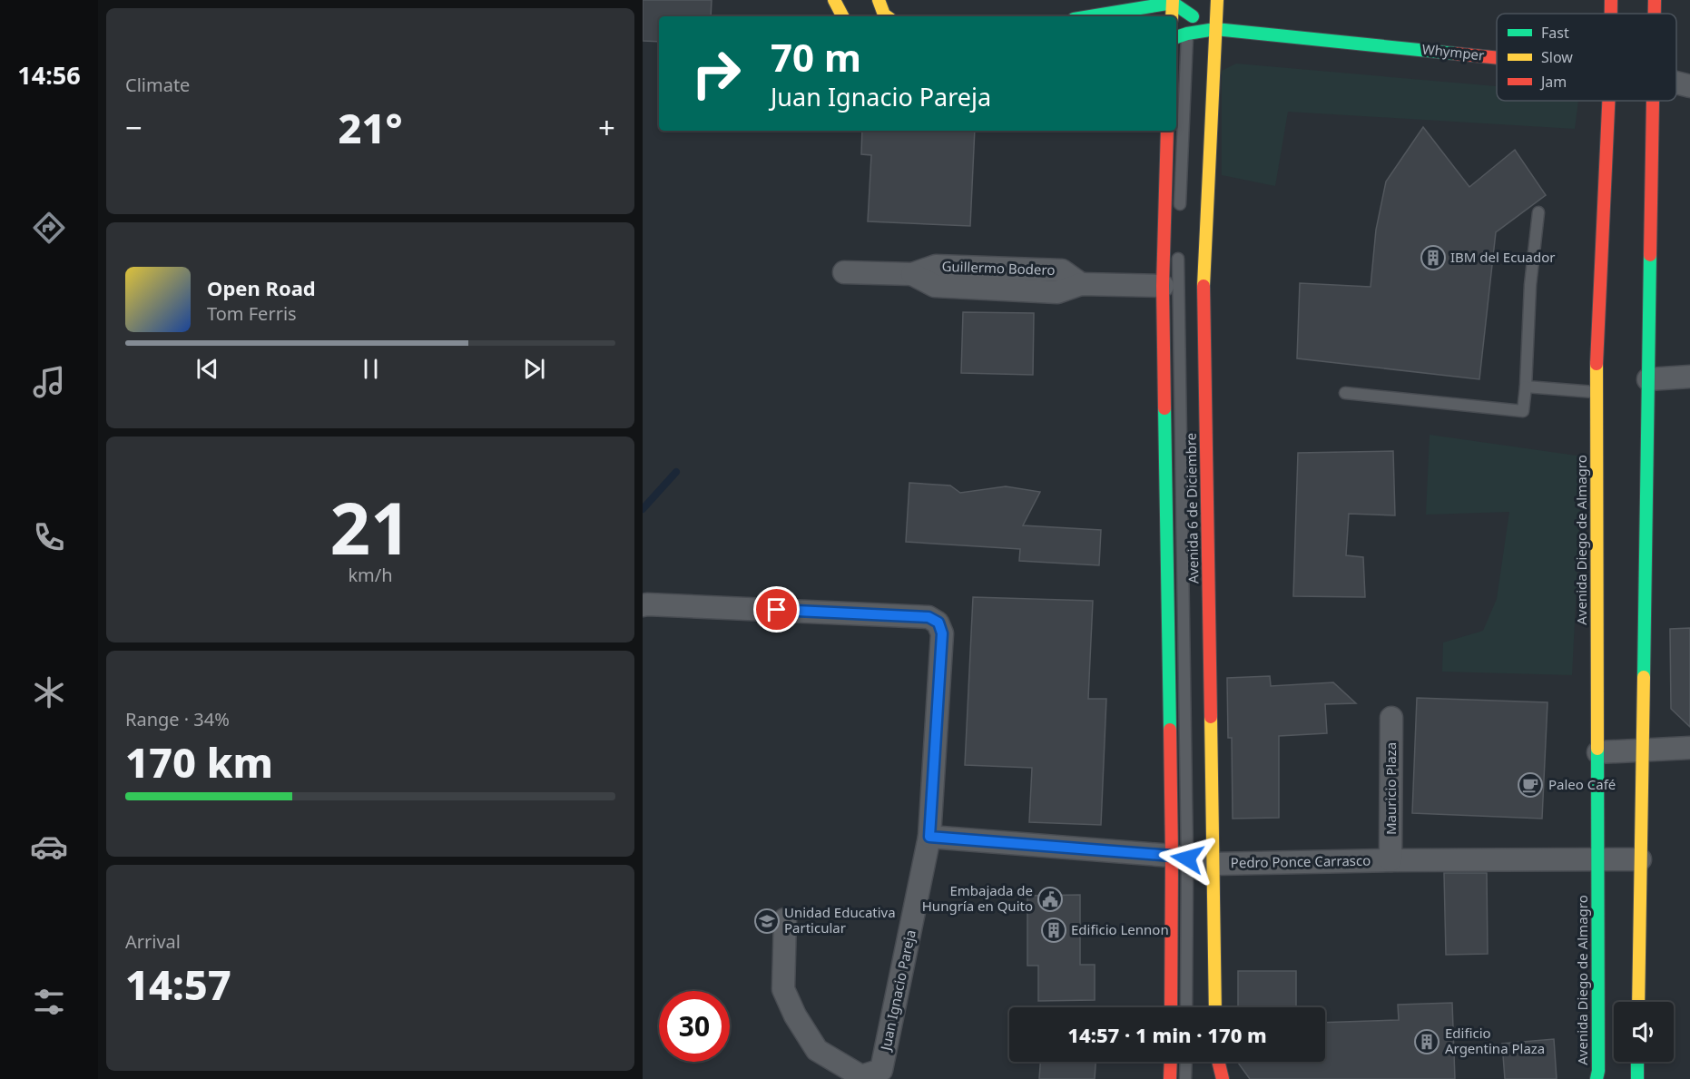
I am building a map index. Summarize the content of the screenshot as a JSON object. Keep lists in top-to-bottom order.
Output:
{
  "streets": {
    "main road": ["Whymper", "Avenida 6 de Diciembre", "Avenida Diego de Almagro"],
    "street": [
      "Guillermo Bodero",
      "Mauricio Plaza",
      "Pedro Ponce Carrasco",
      "Juan Ignacio Pareja"
    ]
  },
  "crossings": [
    ["Whymper", "Avenida 6 de Diciembre"],
    ["Guillermo Bodero", "Avenida 6 de Diciembre"],
    ["Avenida 6 de Diciembre", "Pedro Ponce Carrasco"],
    ["Avenida Diego de Almagro", "Pedro Ponce Carrasco"],
    ["Mauricio Plaza", "Pedro Ponce Carrasco"],
    ["Pedro Ponce Carrasco", "Juan Ignacio Pareja"]
  ],
  "places": {
    "building": ["IBM del Ecuador", "Edificio Lennon", "Edificio Argentina Plaza"],
    "cafe": ["Paleo Café"],
    "public building": ["Embajada de Hungría en Quito"],
    "school or university": ["Unidad Educativa Particular"]
  },
  "legend": ["Fast", "Slow", "Jam"],
  "page": {
    "tabs": "14:56",
    "tile": [
      "Climate",
      ["21", "km/h"],
      ["Range · 34%", "170 km"],
      ["Arrival", "14:57"]
    ],
    "turn": ["70 m", "Juan Ignacio Pareja"],
    "heat": ["−", "21°", "+"],
    "song": ["Open Road", "Tom Ferris"],
    "limit": "30",
    "trip": "14:57 · 1 min · 170 m"
  }
}
